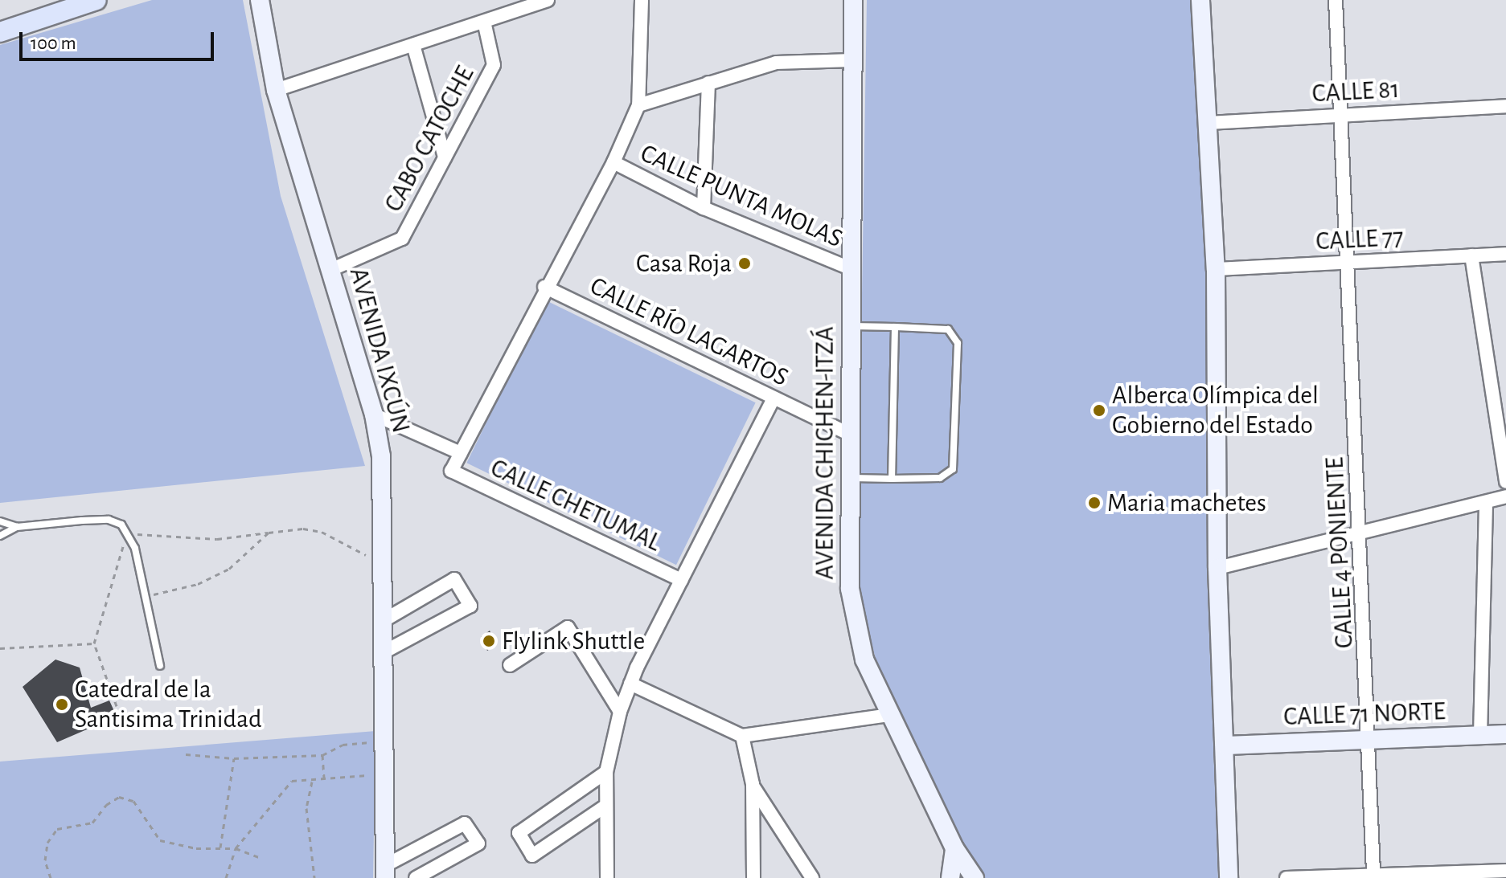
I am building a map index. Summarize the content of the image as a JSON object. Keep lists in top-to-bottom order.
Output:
{
  "streets": {
    "main road": ["AVENIDA IXCÚN", "AVENIDA CHICHEN-ITZÁ", "CALLE 71 NORTE"],
    "street": [
      "CALLE 81",
      "CABO CATOCHE",
      "CALLE PUNTA MOLAS",
      "CALLE 77",
      "CALLE RÍO LAGARTOS",
      "CALLE CHETUMAL",
      "CALLE 4 PONIENTE"
    ]
  },
  "crossings": [
    ["CALLE 81", "CALLE 4 PONIENTE"],
    ["CABO CATOCHE", "AVENIDA IXCÚN"],
    ["CALLE PUNTA MOLAS", "AVENIDA CHICHEN-ITZÁ"],
    ["CALLE 77", "CALLE 4 PONIENTE"],
    ["CALLE RÍO LAGARTOS", "AVENIDA CHICHEN-ITZÁ"],
    ["CALLE 4 PONIENTE", "CALLE 71 NORTE"]
  ],
  "places": [
    "Casa Roja",
    "Alberca Olímpica del Gobierno del Estado",
    "Maria machetes",
    "Flylink Shuttle",
    "Catedral de la Santisima Trinidad"
  ],
  "scale_bar": "100 m"
}
